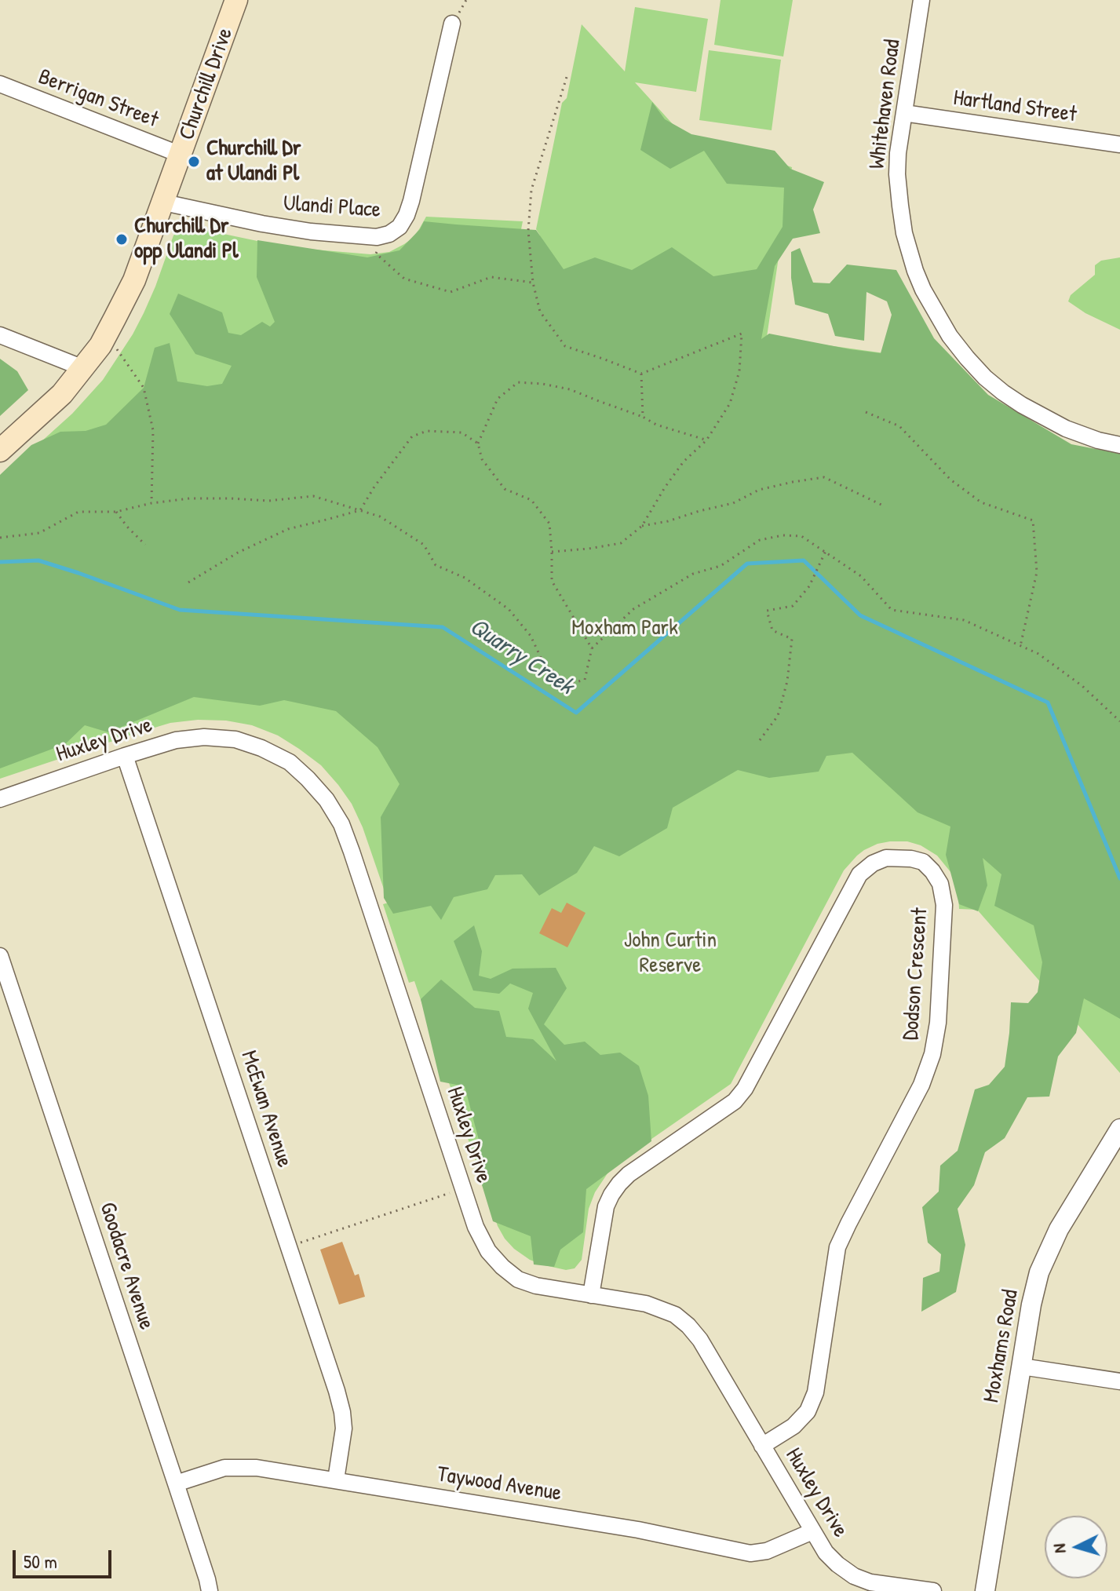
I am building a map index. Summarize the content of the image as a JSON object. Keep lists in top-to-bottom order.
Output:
{
  "streets": {
    "main road": ["Churchill Drive"],
    "street": [
      "Berrigan Street",
      "Whitehaven Road",
      "Hartland Street",
      "Ulandi Place",
      "Huxley Drive",
      "Dodson Crescent",
      "McEwan Avenue",
      "Goodacre Avenue",
      "Moxhams Road",
      "Taywood Avenue"
    ]
  },
  "crossings": [
    ["Churchill Drive", "Berrigan Street"],
    ["Churchill Drive", "Ulandi Place"],
    ["Whitehaven Road", "Hartland Street"],
    ["Huxley Drive", "Dodson Crescent"],
    ["Huxley Drive", "McEwan Avenue"],
    ["Huxley Drive", "Taywood Avenue"],
    ["McEwan Avenue", "Taywood Avenue"],
    ["Goodacre Avenue", "Taywood Avenue"]
  ],
  "water": ["Quarry Creek"],
  "parks": ["Moxham Park", "John Curtin Reserve"],
  "places": ["Churchill Dr at Ulandi Pl", "Churchill Dr opp Ulandi Pl"],
  "scale_bar": "50 m",
  "north": "left"
}
